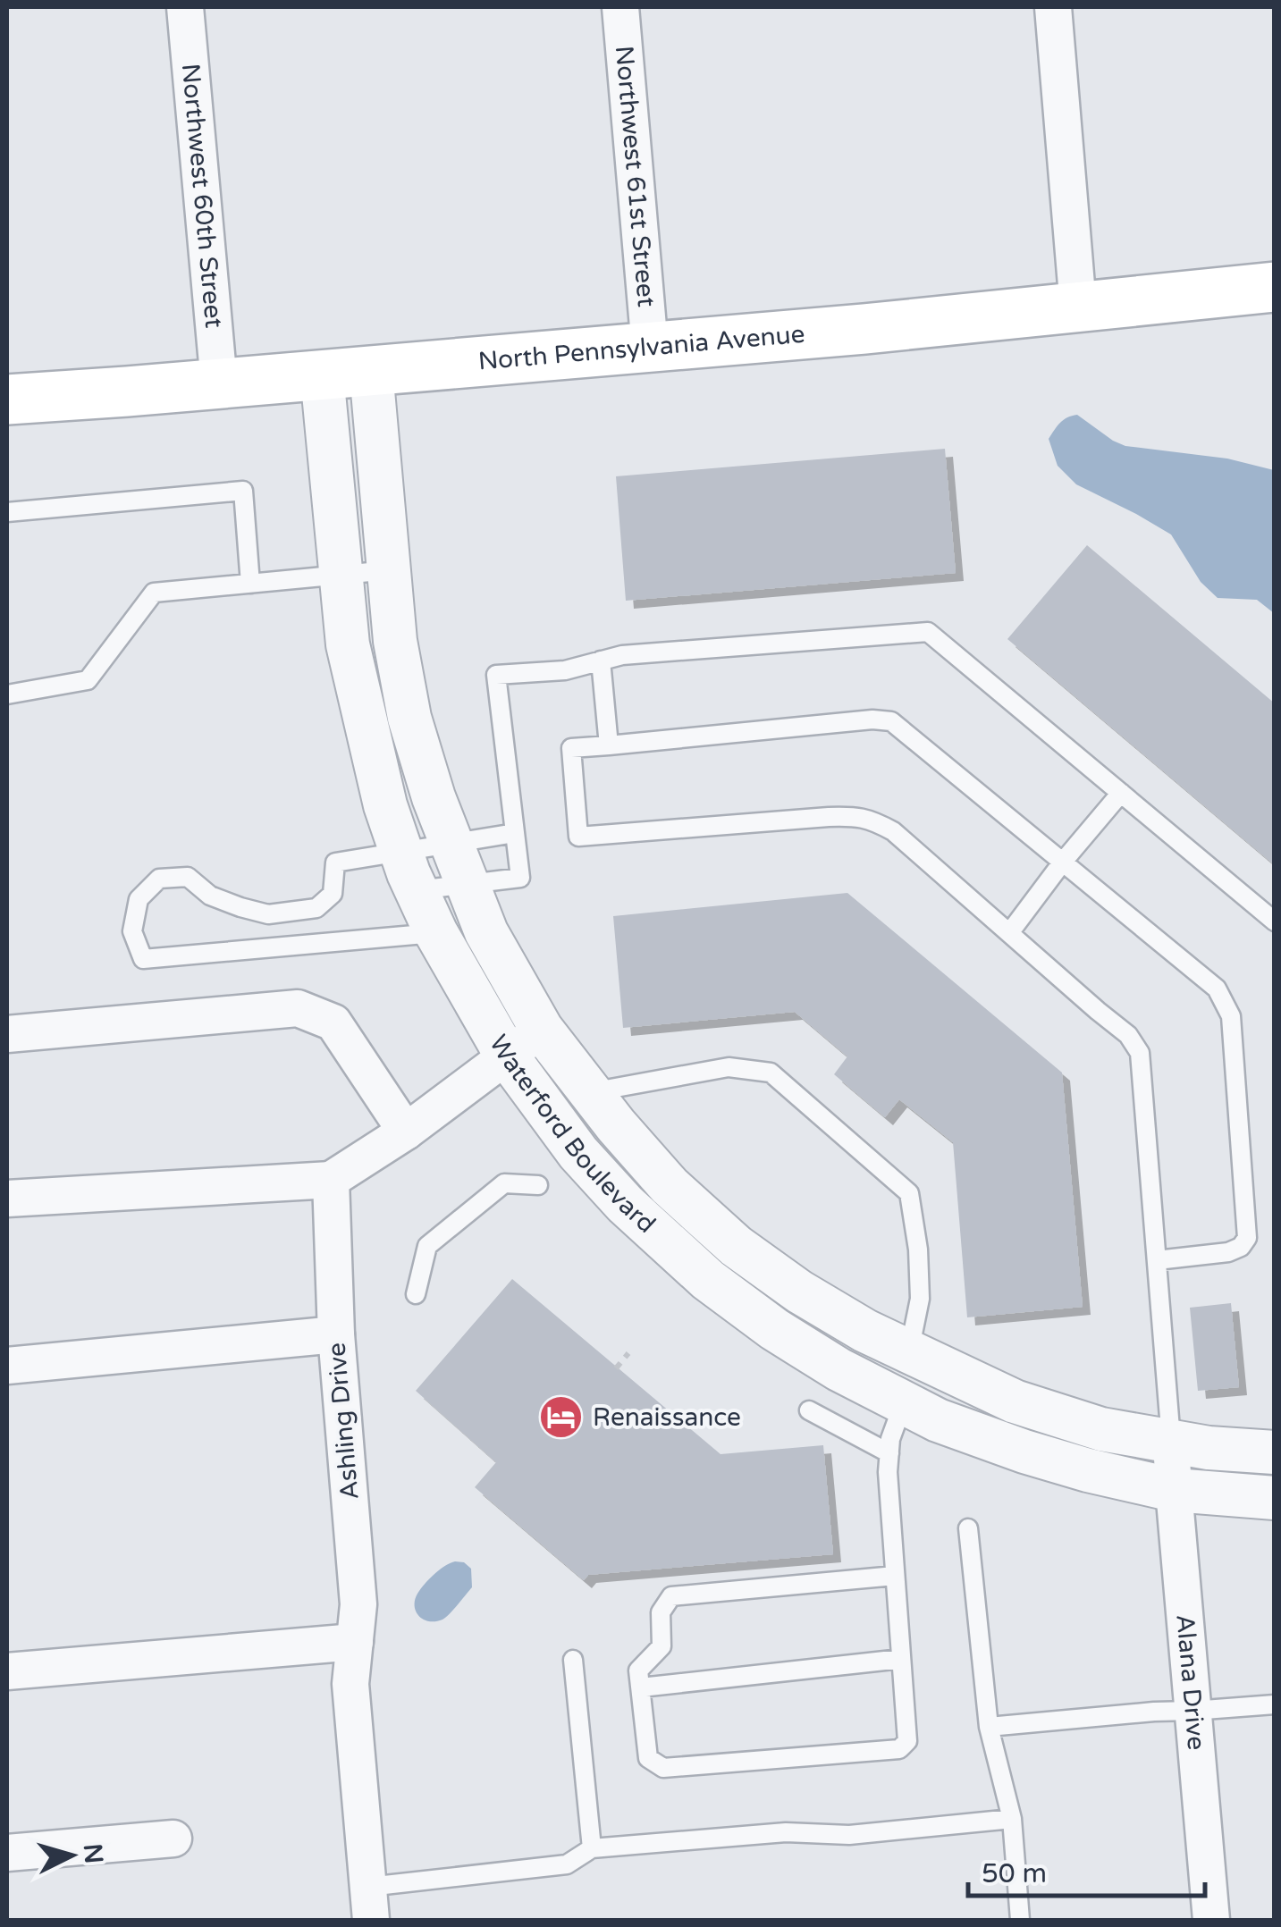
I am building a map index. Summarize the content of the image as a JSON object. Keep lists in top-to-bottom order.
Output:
{
  "streets": {
    "main road": ["North Pennsylvania Avenue"],
    "street": [
      "Northwest 61st Street",
      "Northwest 60th Street",
      "Waterford Boulevard",
      "Ashling Drive",
      "Alana Drive"
    ]
  },
  "crossings": [
    ["Northwest 61st Street", "North Pennsylvania Avenue"],
    ["Northwest 60th Street", "North Pennsylvania Avenue"],
    ["North Pennsylvania Avenue", "Waterford Boulevard"],
    ["Waterford Boulevard", "Alana Drive"]
  ],
  "places": {
    "hotel": ["Renaissance"]
  },
  "scale_bar": "50 m",
  "north": "right"
}
